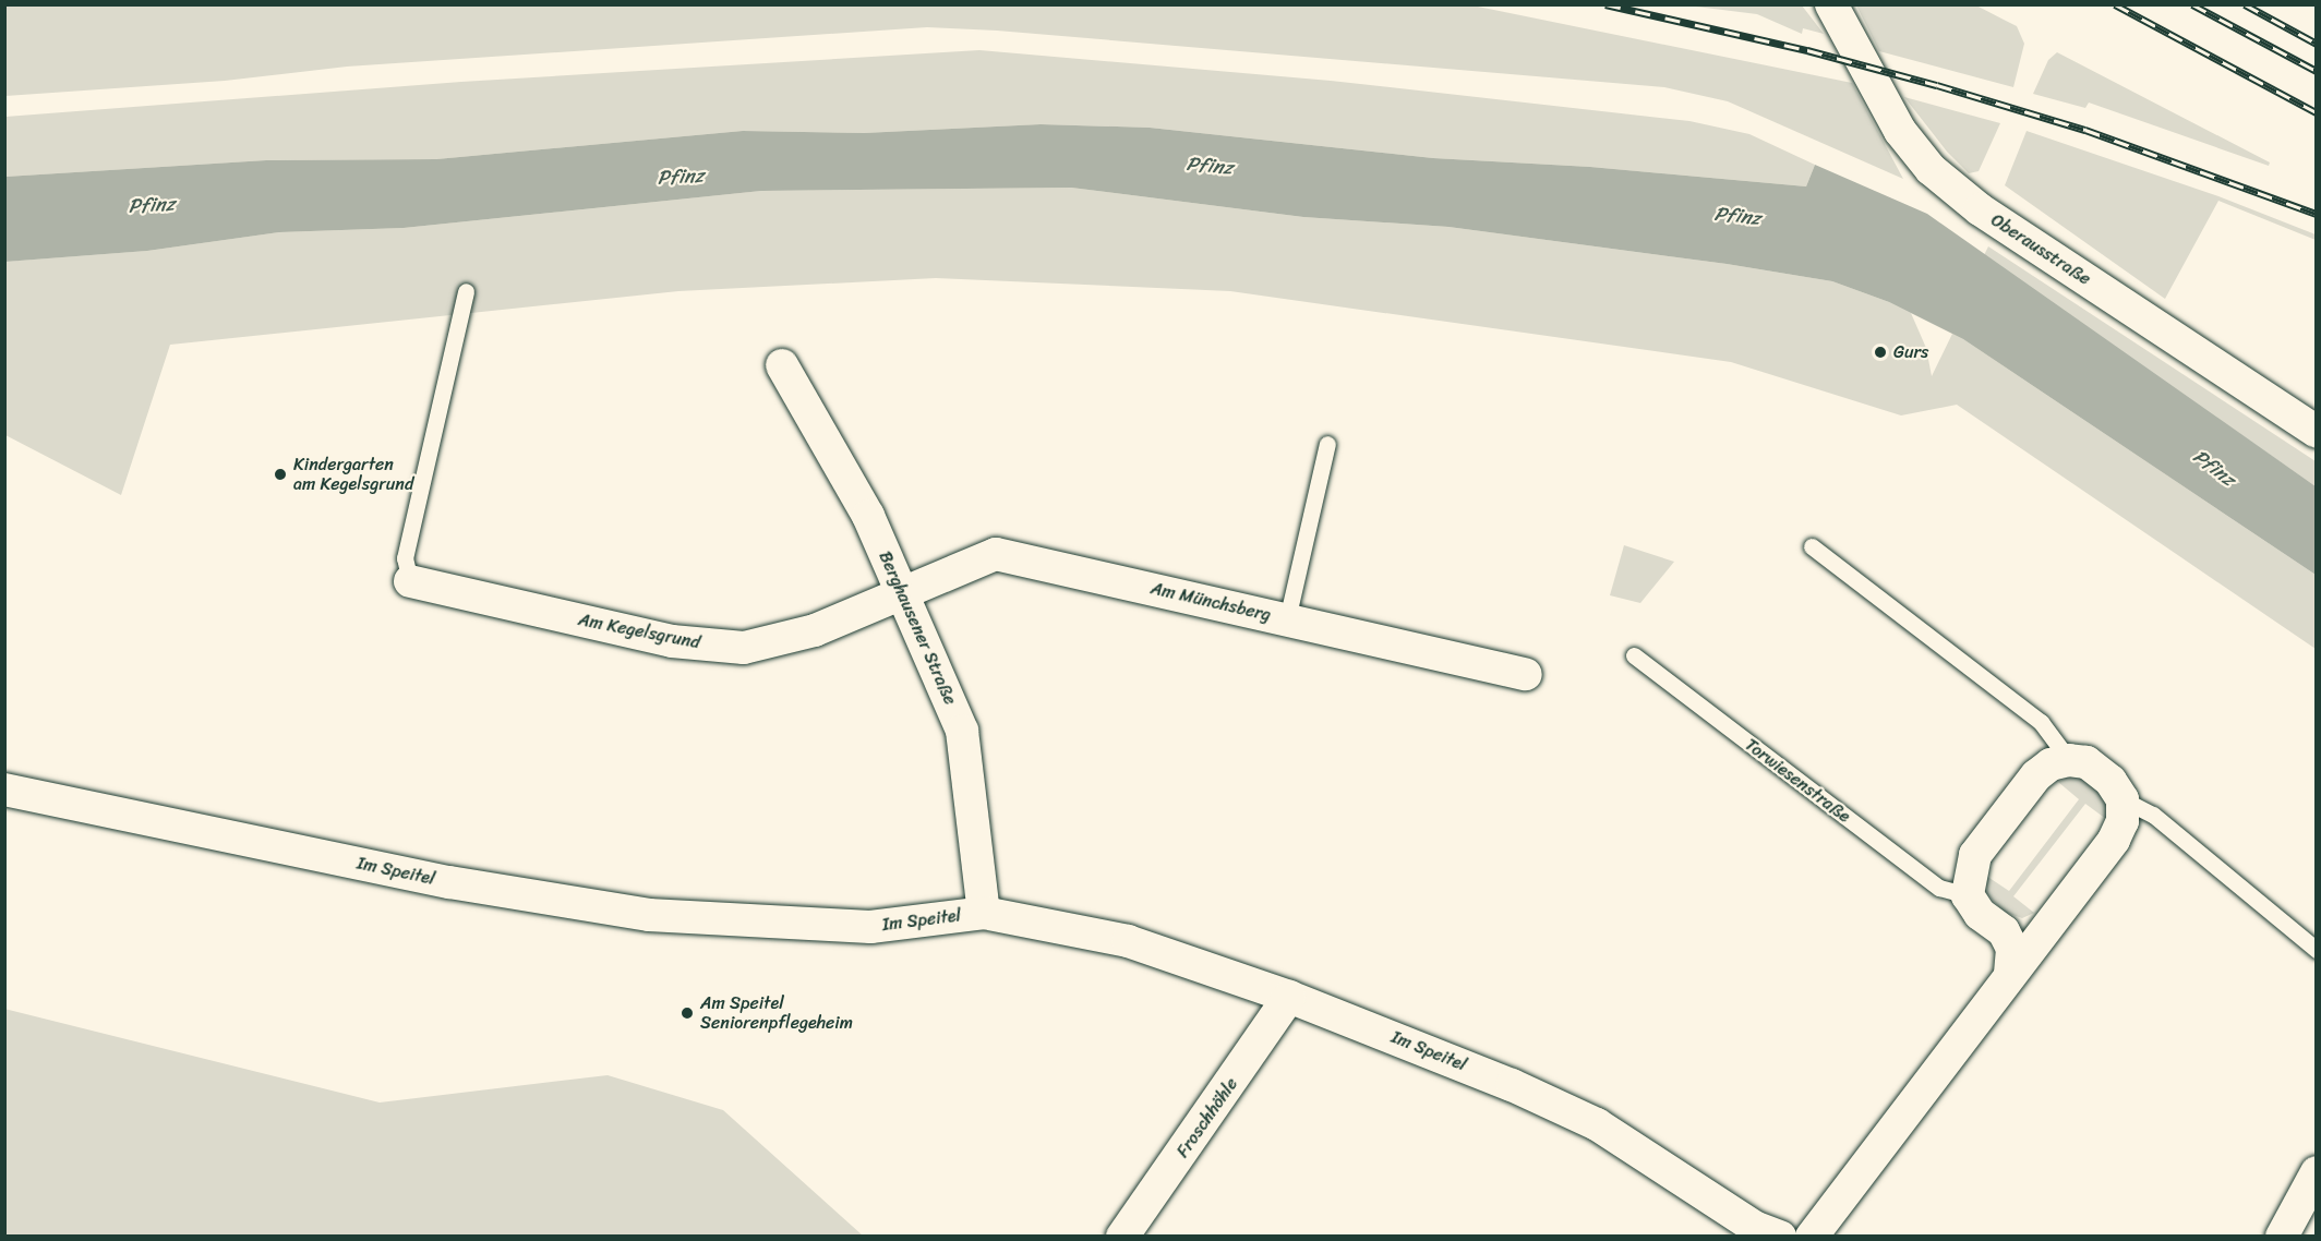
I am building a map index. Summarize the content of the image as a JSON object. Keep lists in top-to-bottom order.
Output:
{
  "streets": {
    "street": [
      "Oberausstraße",
      "Am Münchsberg",
      "Berghausener Straße",
      "Am Kegelsgrund",
      "Im Speitel",
      "Froschhöhle"
    ],
    "lane": ["Torwiesenstraße"]
  },
  "crossings": [
    ["Am Münchsberg", "Berghausener Straße"],
    ["Am Münchsberg", "Am Kegelsgrund"],
    ["Berghausener Straße", "Am Kegelsgrund"],
    ["Berghausener Straße", "Im Speitel"],
    ["Im Speitel", "Froschhöhle"]
  ],
  "water": ["Pfinz"],
  "places": ["Gurs", "Kindergarten am Kegelsgrund", "Am Speitel Seniorenpflegeheim"]
}
